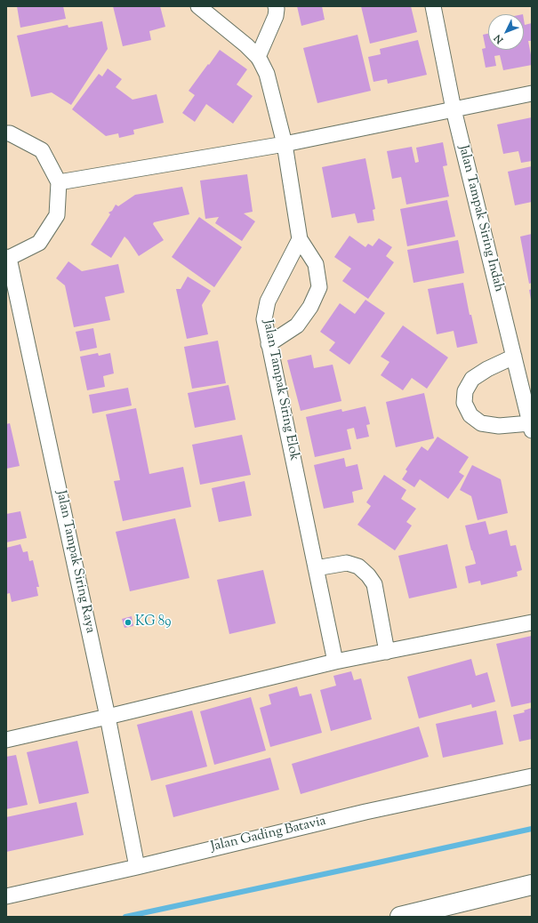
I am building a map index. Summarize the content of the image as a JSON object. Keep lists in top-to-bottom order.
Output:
{
  "streets": {
    "street": [
      "Jalan Tampak Siring Indah",
      "Jalan Tampak Siring Elok",
      "Jalan Tampak Siring Raya",
      "Jalan Gading Batavia"
    ]
  },
  "crossings": [
    ["Jalan Tampak Siring Raya", "Jalan Gading Batavia"]
  ],
  "places": ["KG 89"],
  "north": "bottom left"
}
